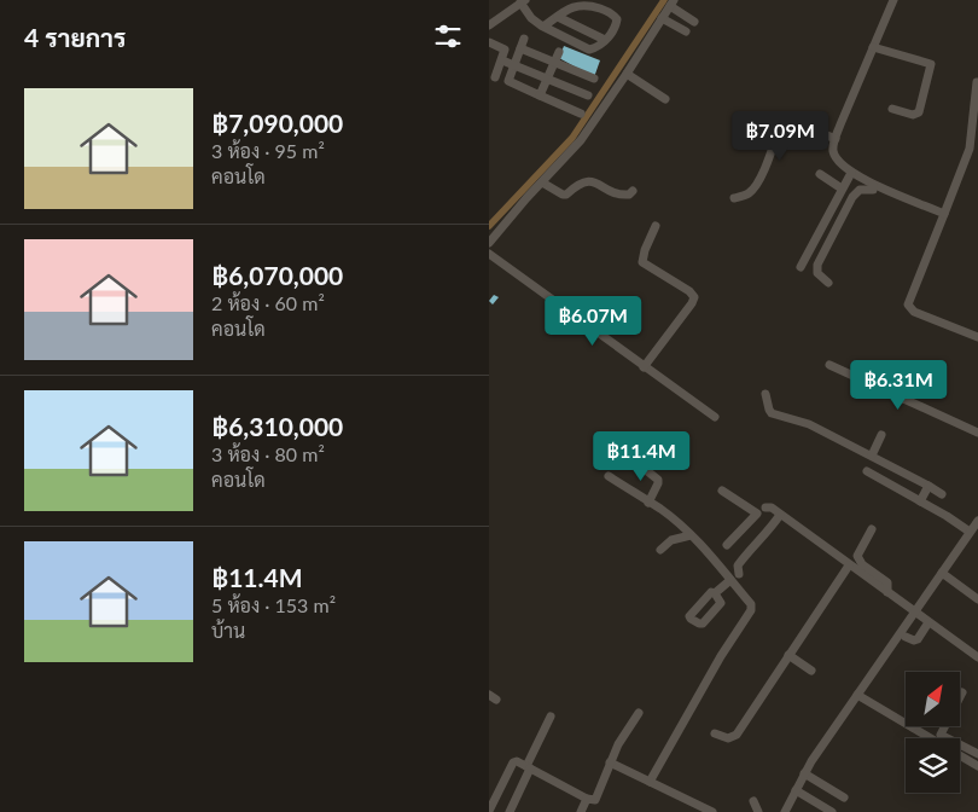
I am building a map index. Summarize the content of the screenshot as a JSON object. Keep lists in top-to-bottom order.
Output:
{
  "north": "top right",
  "page": {
    "heading": "4 รายการ",
    "list": [
      {
        "name": "฿7,090,000",
        "note": "3 ห้อง · 95 m² · คอนโด"
      },
      {
        "name": "฿6,070,000",
        "note": "2 ห้อง · 60 m² · คอนโด"
      },
      {
        "name": "฿6,310,000",
        "note": "3 ห้อง · 80 m² · คอนโด"
      },
      {
        "name": "฿11.4M",
        "note": "5 ห้อง · 153 m² · บ้าน"
      }
    ],
    "price": [
      "฿7.09M",
      "฿6.07M",
      "฿6.31M",
      "฿11.4M"
    ]
  }
}
